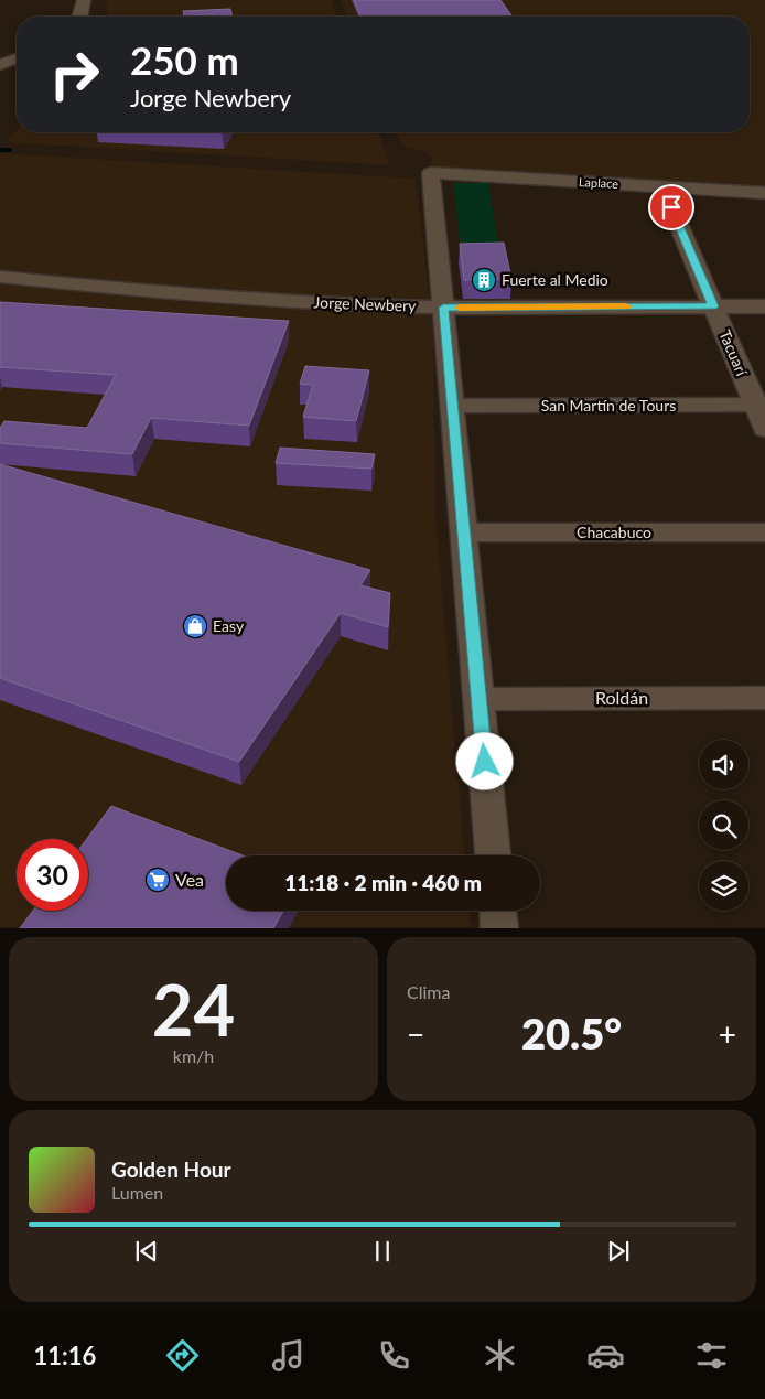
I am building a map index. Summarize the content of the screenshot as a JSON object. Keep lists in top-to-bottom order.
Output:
{
  "streets": {
    "street": [
      "Laplace",
      "Jorge Newbery",
      "Tacuarí",
      "San Martín de Tours",
      "Chacabuco",
      "Roldán"
    ]
  },
  "crossings": [
    ["Laplace", "Jorge Newbery"],
    ["Laplace", "Tacuarí"],
    ["Jorge Newbery", "Tacuarí"],
    ["Tacuarí", "San Martín de Tours"]
  ],
  "places": {
    "building": ["Fuerte al Medio"],
    "shop": ["Easy"],
    "supermarket": ["Vea"]
  },
  "page": {
    "turn": ["250 m", "Jorge Newbery"],
    "limit": "30",
    "trip": "11:18 · 2 min · 460 m",
    "tile": [
      ["24", "km/h"],
      "Clima"
    ],
    "heat": ["−", "20.5°", "+"],
    "song": ["Golden Hour", "Lumen"],
    "tabs": "11:16"
  }
}
